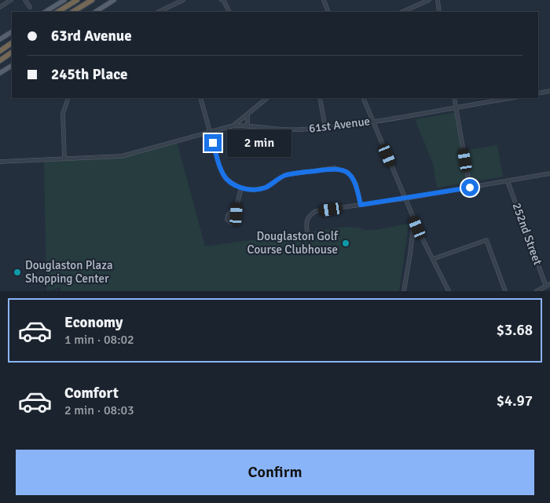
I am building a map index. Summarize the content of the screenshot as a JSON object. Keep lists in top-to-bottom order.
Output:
{
  "streets": {
    "street": ["61st Avenue", "252nd Street"]
  },
  "places": ["Douglaston Golf Course Clubhouse", "Douglaston Plaza Shopping Center"],
  "page": {
    "banner": ["63rd Avenue", "245th Place"],
    "bubble": "2 min",
    "list": [
      {
        "name": "Economy",
        "note": "1 min · 08:02",
        "value": "$3.68"
      },
      {
        "name": "Comfort",
        "note": "2 min · 08:03",
        "value": "$4.97"
      }
    ],
    "buttons": "Confirm"
  }
}
